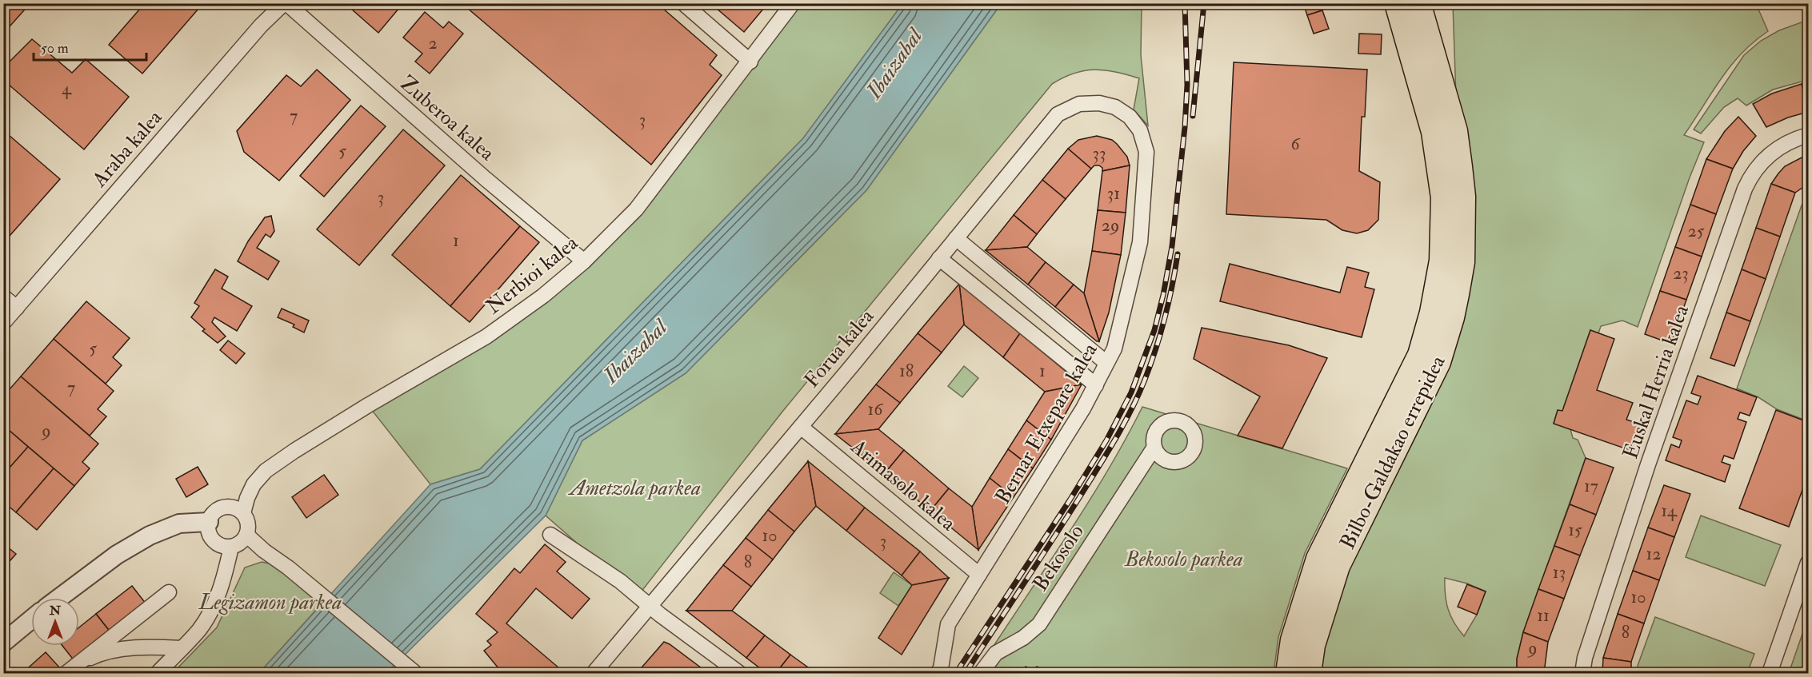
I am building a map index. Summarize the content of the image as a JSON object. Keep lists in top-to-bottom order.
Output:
{
  "streets": {
    "highway": ["Bilbo-Galdakao errepidea"],
    "street": [
      "Zuberoa kalea",
      "Araba kalea",
      "Nerbioi kalea",
      "Forua kalea",
      "Euskal Herria kalea",
      "Bernar Etxepare kalea",
      "Arimasolo kalea",
      "Bekosolo"
    ]
  },
  "crossings": [
    ["Zuberoa kalea", "Araba kalea"],
    ["Zuberoa kalea", "Nerbioi kalea"],
    ["Forua kalea", "Bernar Etxepare kalea"],
    ["Forua kalea", "Arimasolo kalea"],
    ["Bernar Etxepare kalea", "Arimasolo kalea"]
  ],
  "water": ["Ibaizabal"],
  "parks": ["Ametzola parkea", "Bekosolo parkea", "Legizamon parkea"],
  "house_numbers": [
    "2",
    "4",
    "7",
    "3",
    "6",
    "5",
    "33",
    "31",
    "3",
    "29",
    "25",
    "1",
    "23",
    "5",
    "18",
    "1",
    "7",
    "16",
    "9",
    "17",
    "14",
    "15",
    "10",
    "3",
    "12",
    "8",
    "13",
    "10",
    "11",
    "8",
    "9"
  ],
  "scale_bar": "50 m",
  "north": "top"
}
